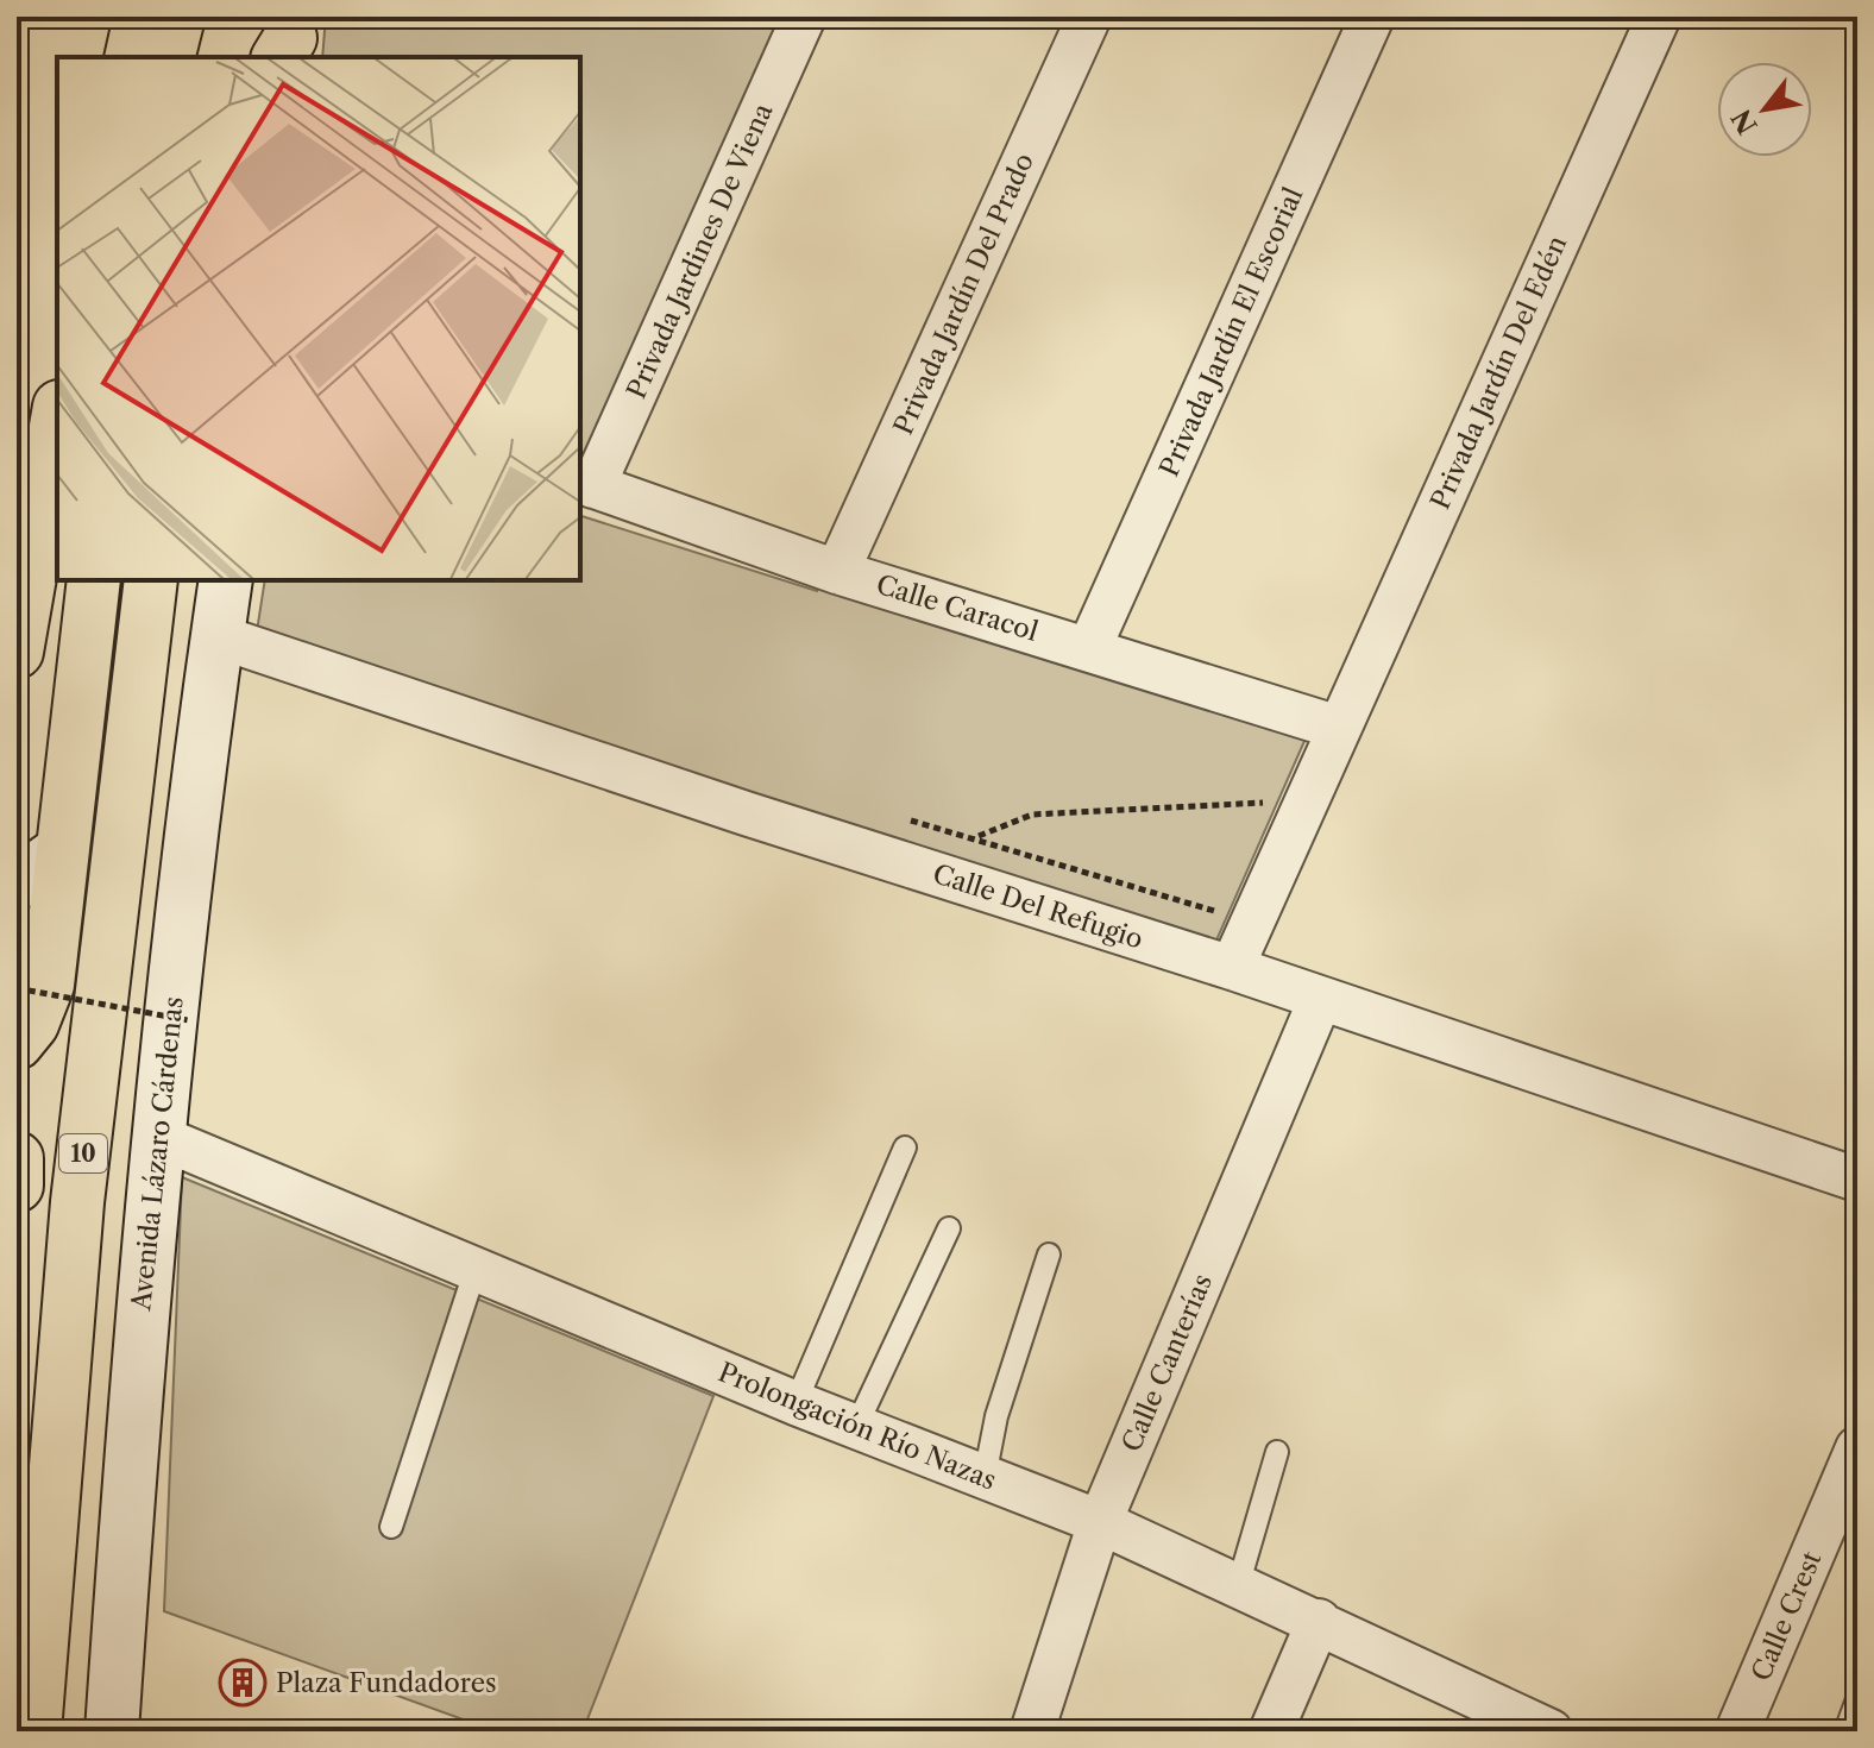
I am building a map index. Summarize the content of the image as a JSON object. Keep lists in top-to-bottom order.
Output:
{
  "streets": {
    "highway": ["10"],
    "street": [
      "Privada Jardines De Viena",
      "Privada Jardín Del Prado",
      "Privada Jardín El Escorial",
      "Privada Jardín Del Edén",
      "Calle Caracol",
      "Calle Del Refugio",
      "Avenida Lázaro Cárdenas",
      "Calle Canterías",
      "Prolongación Río Nazas",
      "Calle Crest"
    ]
  },
  "crossings": [
    ["Privada Jardines De Viena", "Calle Caracol"],
    ["Privada Jardín Del Prado", "Calle Caracol"],
    ["Privada Jardín El Escorial", "Calle Caracol"],
    ["Privada Jardín Del Edén", "Calle Caracol"],
    ["Privada Jardín Del Edén", "Calle Del Refugio"],
    ["Calle Del Refugio", "Avenida Lázaro Cárdenas"],
    ["Calle Del Refugio", "Calle Canterías"],
    ["Avenida Lázaro Cárdenas", "Prolongación Río Nazas"],
    ["Calle Canterías", "Prolongación Río Nazas"]
  ],
  "places": {
    "building": ["Plaza Fundadores"]
  },
  "north": "bottom left"
}
